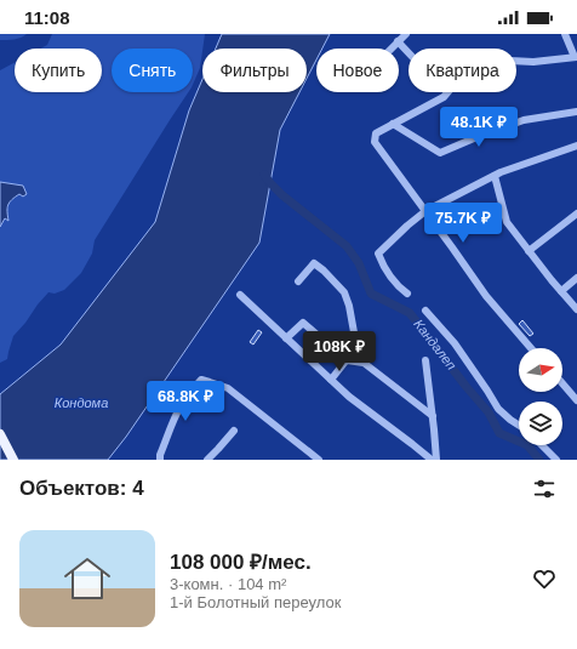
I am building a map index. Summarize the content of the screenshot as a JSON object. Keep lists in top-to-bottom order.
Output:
{
  "water": ["Кандалеп", "Кондома"],
  "north": "right",
  "page": {
    "status": "11:08",
    "chip": [
      "Купить",
      "Снять",
      "Фильтры",
      "Новое",
      "Квартира"
    ],
    "price": [
      "48.1K ₽",
      "75.7K ₽",
      "108K ₽",
      "68.8K ₽"
    ],
    "heading": "Объектов: 4",
    "list": [
      {
        "name": "108 000 ₽/мес.",
        "note": "3-комн. · 104 m² · 1-й Болотный переулок"
      }
    ]
  }
}
